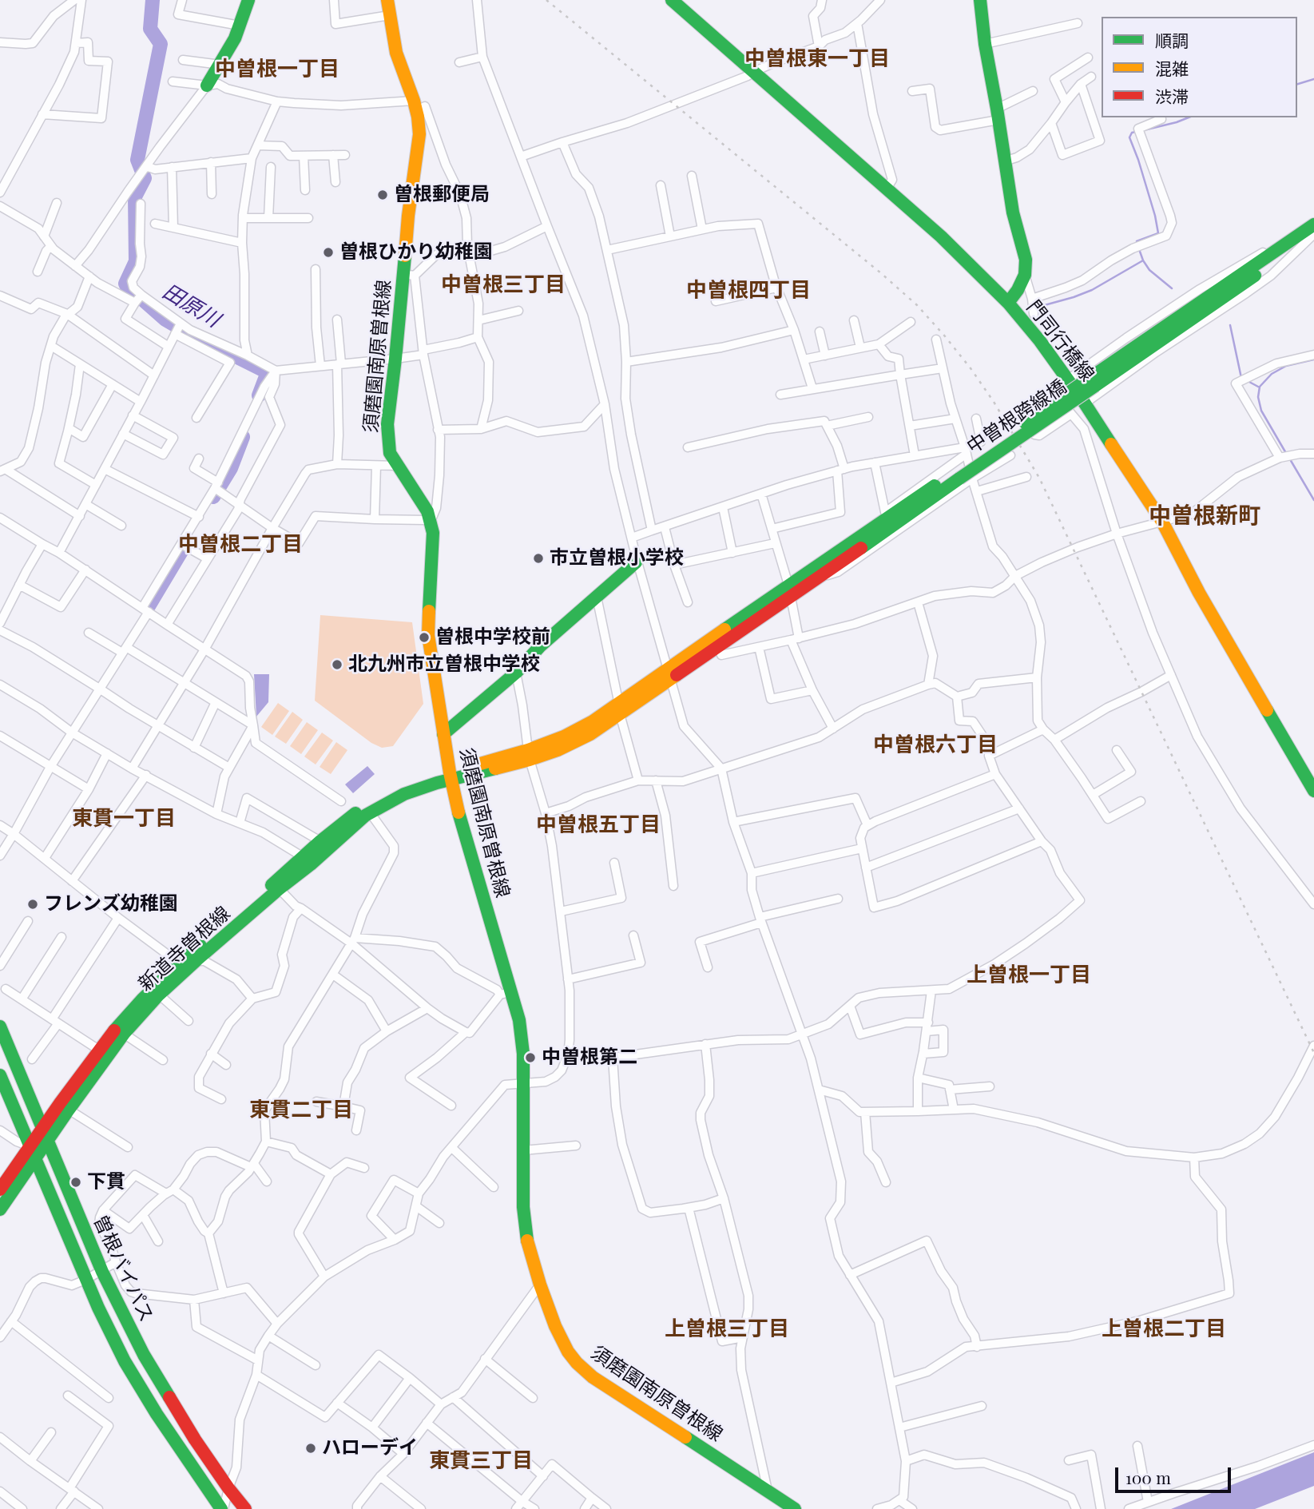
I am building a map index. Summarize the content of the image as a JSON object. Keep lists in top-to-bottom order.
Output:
{
  "streets": {
    "main road": [
      "門司行橋線",
      "須磨園南原曽根線",
      "中曽根跨線橋",
      "新道寺曽根線",
      "曽根バイパス"
    ]
  },
  "crossings": [
    ["須磨園南原曽根線", "中曽根跨線橋"],
    ["須磨園南原曽根線", "新道寺曽根線"],
    ["中曽根跨線橋", "新道寺曽根線"],
    ["新道寺曽根線", "曽根バイパス"]
  ],
  "districts": [
    "中曽根東一丁目",
    "中曽根一丁目",
    "中曽根三丁目",
    "中曽根四丁目",
    "中曽根新町",
    "中曽根二丁目",
    "中曽根六丁目",
    "東貫一丁目",
    "中曽根五丁目",
    "上曽根一丁目",
    "東貫二丁目",
    "上曽根三丁目",
    "上曽根二丁目",
    "東貫三丁目"
  ],
  "water": ["田原川"],
  "places": [
    "曽根郵便局",
    "曽根ひかり幼稚園",
    "市立曽根小学校",
    "曽根中学校前",
    "北九州市立曽根中学校",
    "フレンズ幼稚園",
    "中曽根第二",
    "下貫",
    "ハローデイ"
  ],
  "legend": ["順調", "混雑", "渋滞"],
  "scale_bar": "100 m"
}
